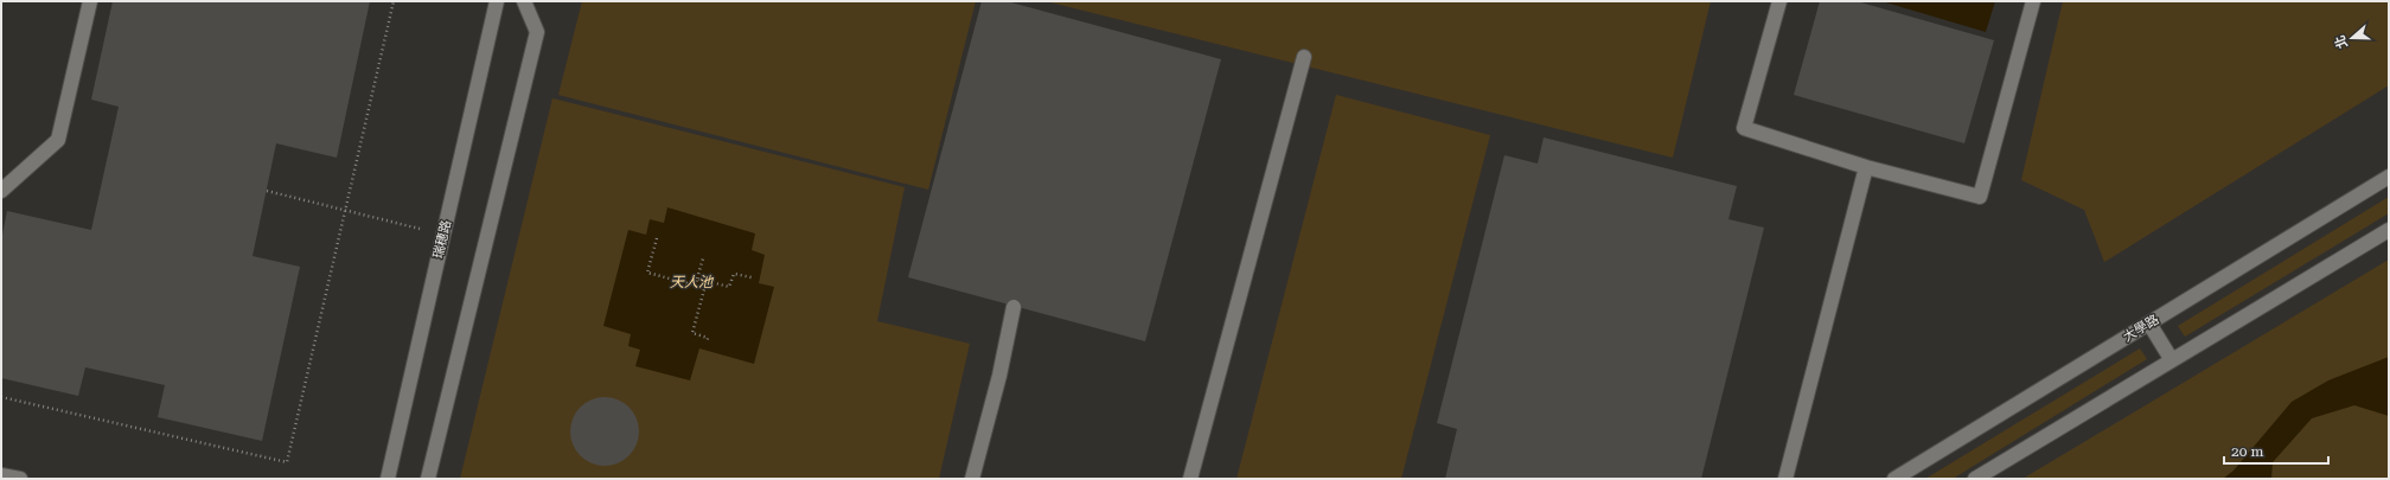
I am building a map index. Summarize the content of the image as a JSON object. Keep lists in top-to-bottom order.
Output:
{
  "streets": {
    "street": ["瑞穗路", "大學路"]
  },
  "water": ["天人池"],
  "scale_bar": "20 m",
  "north": "left"
}
